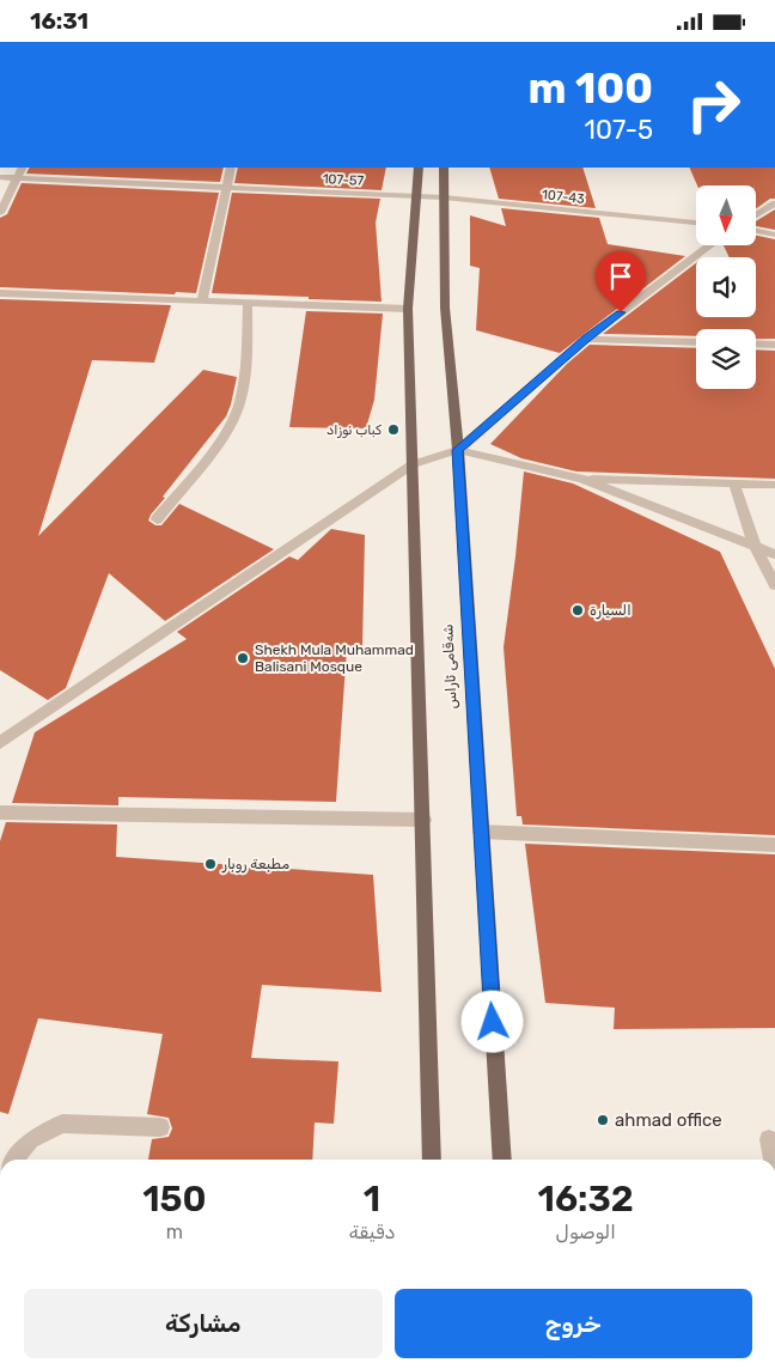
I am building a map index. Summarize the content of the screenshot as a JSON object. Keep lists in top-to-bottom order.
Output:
{
  "streets": {
    "main road": ["شەقامی ئاراس"],
    "street": ["107-57", "107-43"]
  },
  "crossings": [
    ["107-57", "107-43"],
    ["107-57", "شەقامی ئاراس"],
    ["107-43", "شەقامی ئاراس"]
  ],
  "places": [
    "كباب نوزاد",
    "السيارة",
    "Shekh Mula Muhammad Balisani Mosque",
    "مطبعة روبار",
    "ahmad office"
  ],
  "north": "bottom",
  "page": {
    "status": "16:31",
    "turn": ["100 m", "107-5"],
    "eta": [
      "16:32",
      "الوصول",
      "1",
      "دقيقة",
      "150",
      "m"
    ],
    "buttons": ["خروج", "مشاركة"]
  }
}
